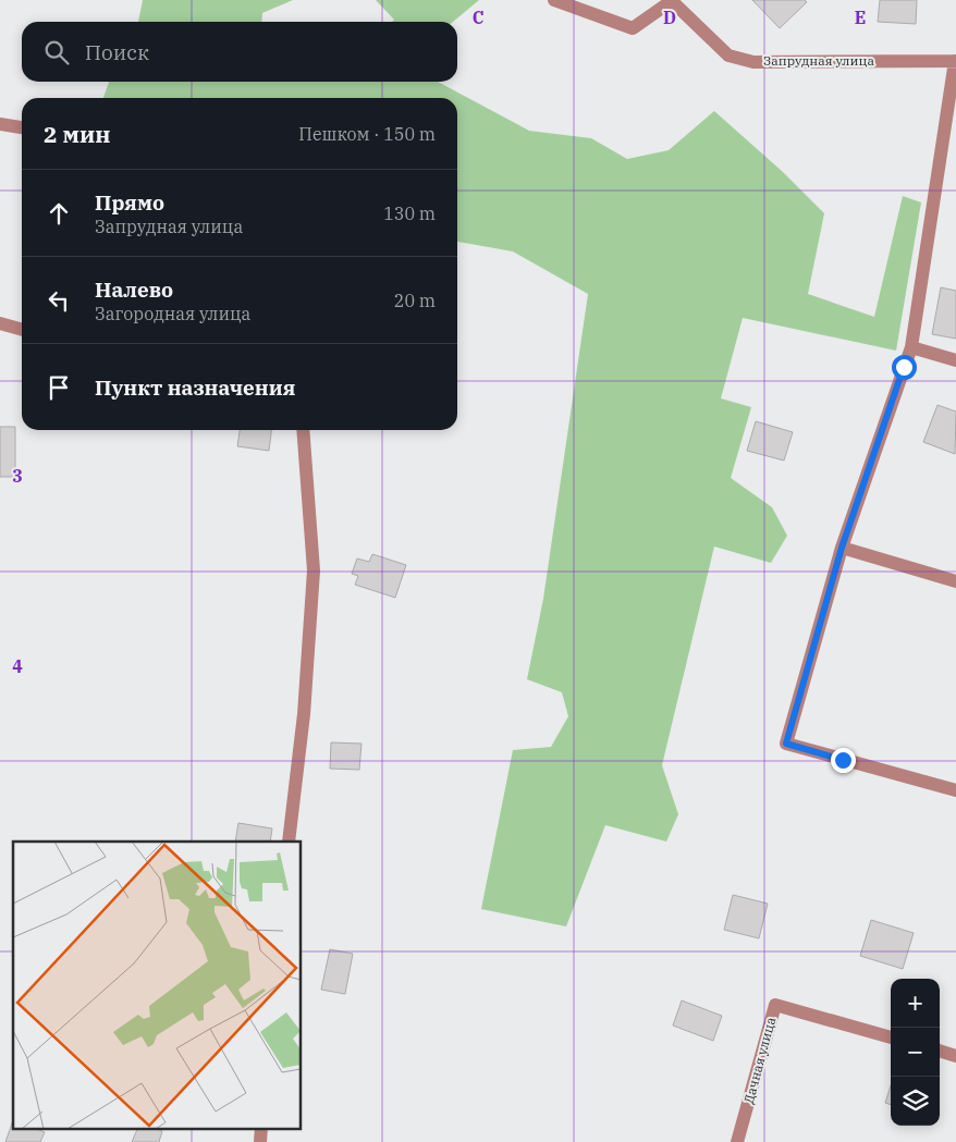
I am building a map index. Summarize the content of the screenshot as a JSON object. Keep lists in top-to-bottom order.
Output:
{
  "streets": {
    "street": ["Запрудная улица", "Дачная улица"]
  },
  "page": {
    "search": "Поиск",
    "heading": ["2 мин", "Пешком · 150 m"],
    "list": [
      ["Прямо", "Запрудная улица", "130 m"],
      ["Налево", "Загородная улица", "20 m"],
      "Пункт назначения"
    ],
    "map_buttons": ["+", "−"]
  },
  "grid": {
    "columns": ["C", "D", "E"],
    "rows": ["3", "4"]
  }
}
